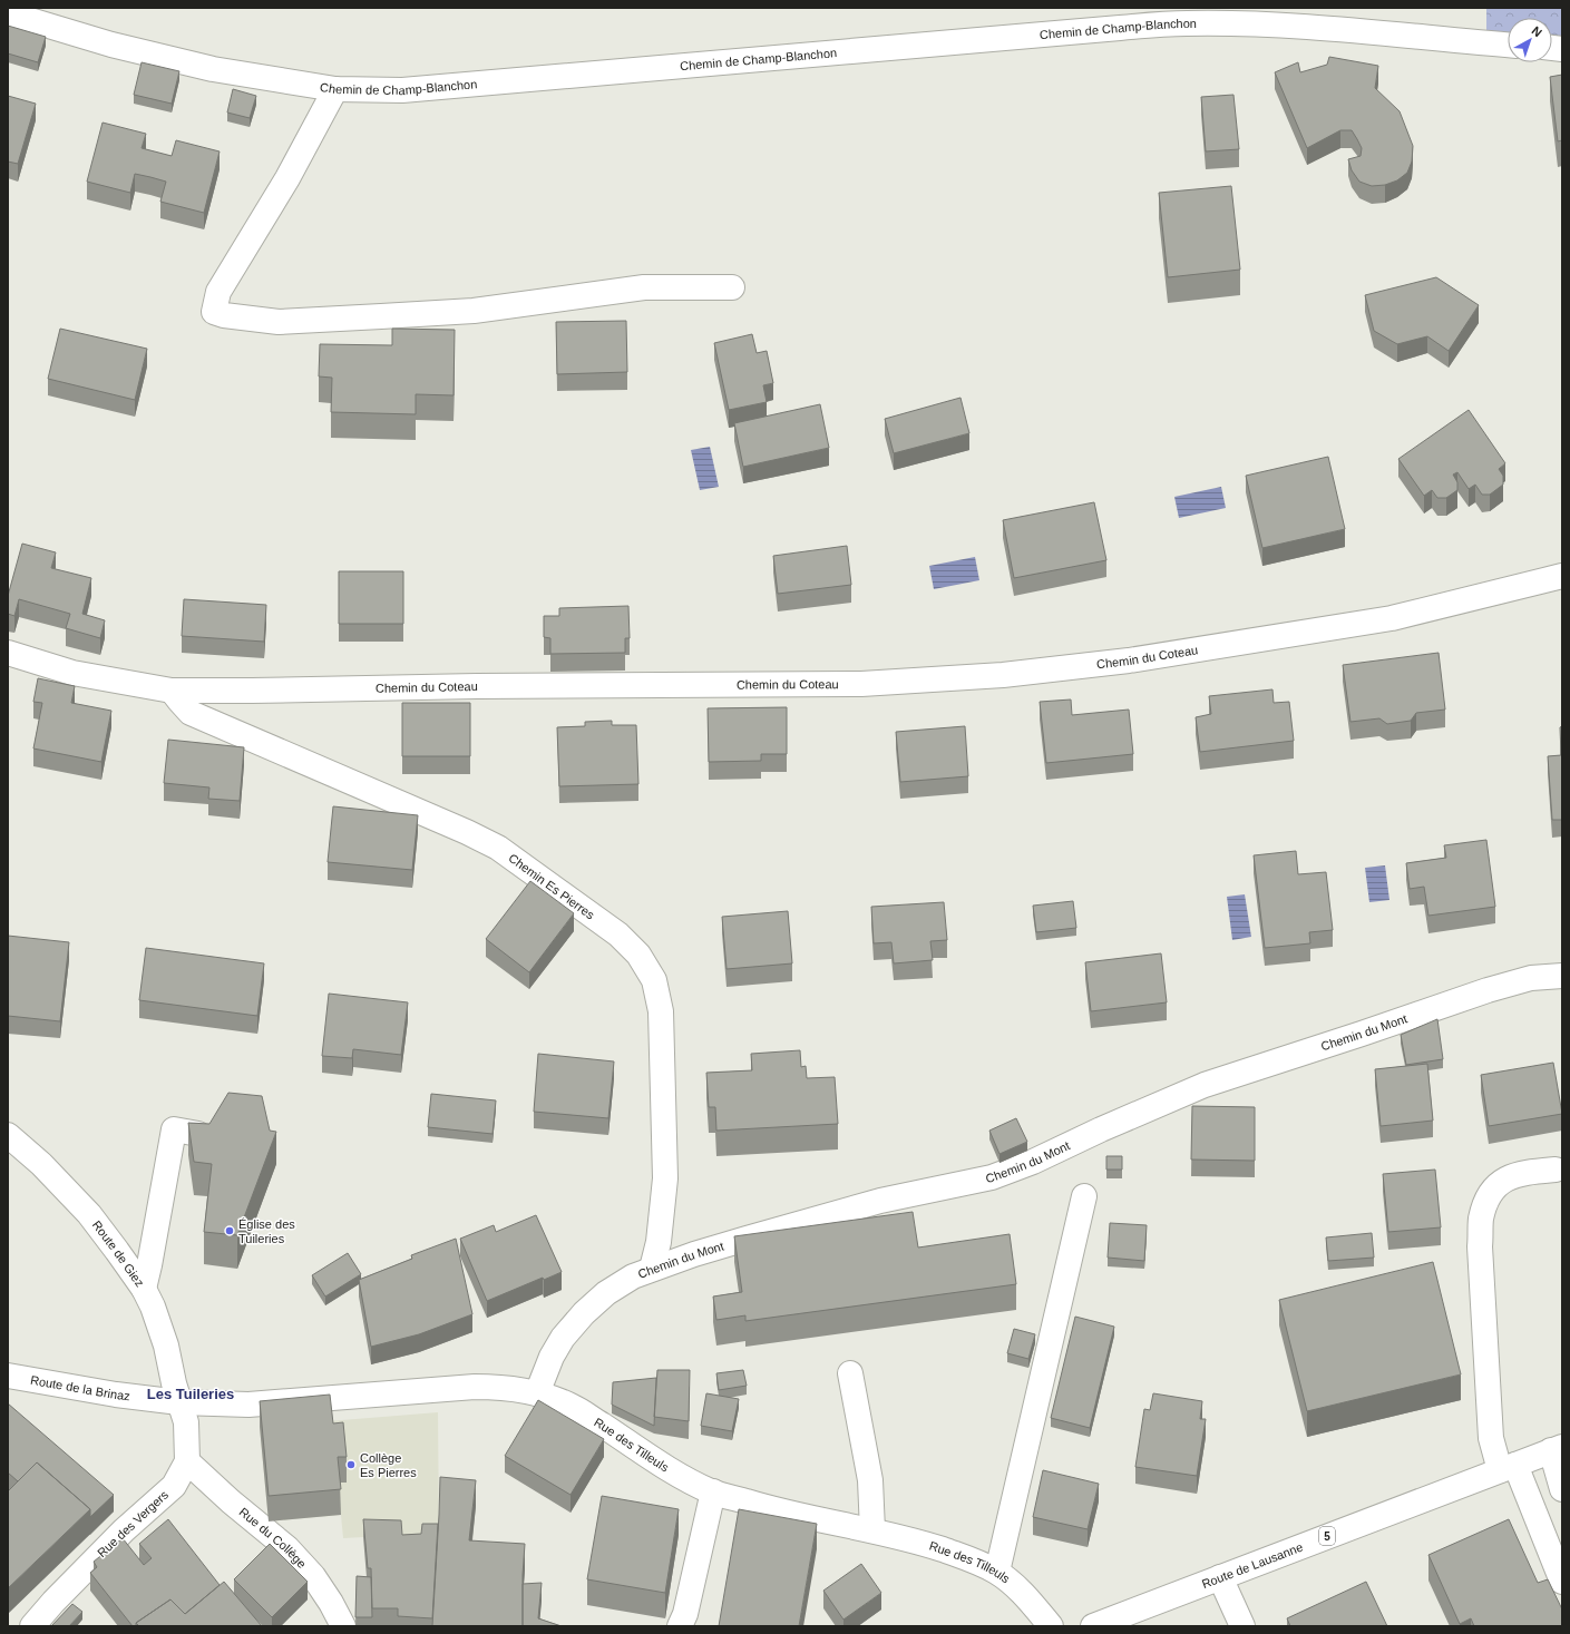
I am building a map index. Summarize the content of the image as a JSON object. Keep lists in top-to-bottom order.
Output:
{
  "streets": {
    "street": [
      "Chemin de Champ-Blanchon",
      "Chemin du Coteau",
      "Chemin Es Pierres",
      "Chemin du Mont",
      "Route de Giez",
      "Route de la Brinaz",
      "Rue des Tilleuls",
      "Rue des Vergers",
      "5",
      "Rue du Collège",
      "Route de Lausanne"
    ]
  },
  "crossings": [
    ["Chemin du Coteau", "Chemin Es Pierres"],
    ["Chemin Es Pierres", "Chemin du Mont"],
    ["Chemin du Mont", "Rue des Tilleuls"],
    ["Route de Giez", "Route de la Brinaz"],
    ["Route de Giez", "Rue des Tilleuls"],
    ["Route de la Brinaz", "Rue des Tilleuls"],
    ["Rue des Vergers", "Rue du Collège"]
  ],
  "districts": ["Les Tuileries"],
  "places": ["Église des Tuileries", "Collège Es Pierres"],
  "north": "top right"
}
